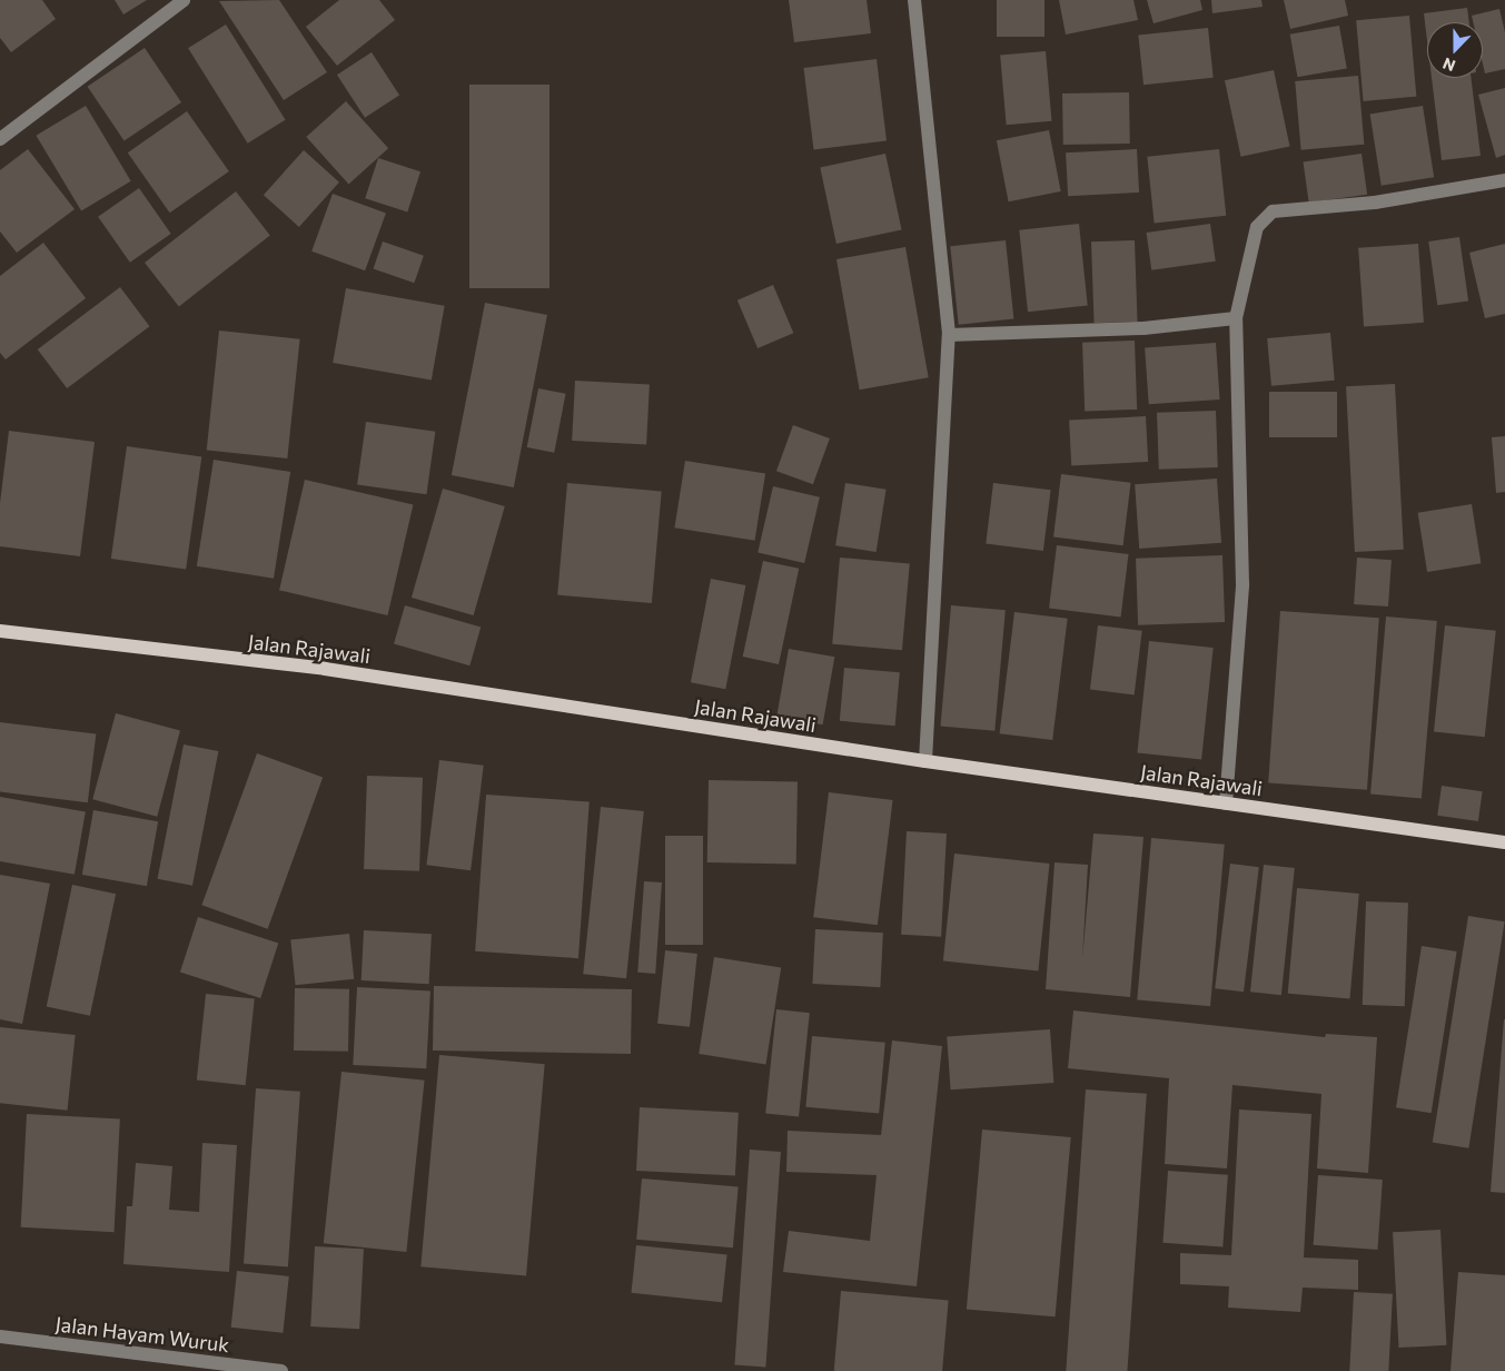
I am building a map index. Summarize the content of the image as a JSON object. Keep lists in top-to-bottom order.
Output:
{
  "streets": {
    "main road": ["Jalan Rajawali"],
    "street": ["Jalan Hayam Wuruk"]
  },
  "north": "bottom"
}
